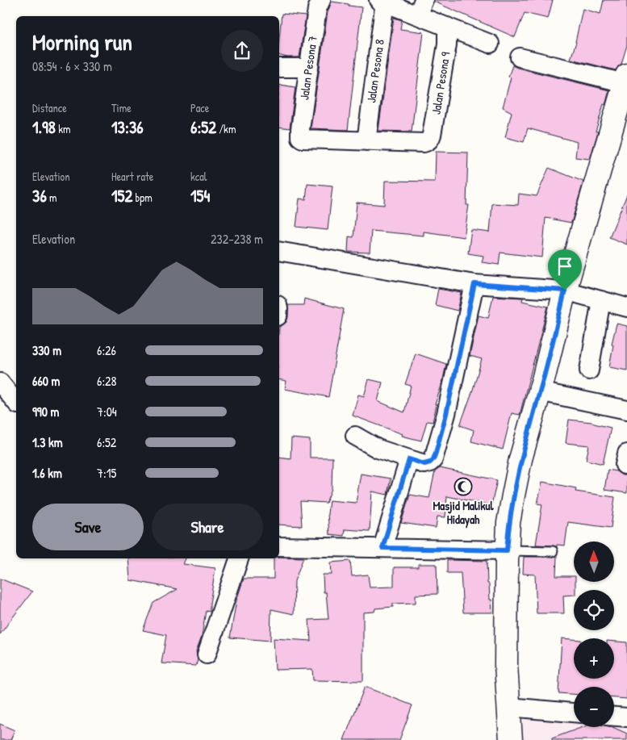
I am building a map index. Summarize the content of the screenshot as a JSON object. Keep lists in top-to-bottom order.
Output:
{
  "streets": {
    "street": ["Jalan Pesona 7", "Jalan Pesona 8", "Jalan Pesona 9"]
  },
  "crossings": [
    ["Jalan Pesona 7", "Jalan Pesona 8"],
    ["Jalan Pesona 7", "Jalan Pesona 9"],
    ["Jalan Pesona 8", "Jalan Pesona 9"]
  ],
  "places": {
    "mosque": ["Masjid Malikul Hidayah"]
  },
  "north": "top",
  "page": {
    "heading": ["Morning run", "08:54 · 6 × 330 m"],
    "stats": [
      ["Distance", "1.98 km"],
      ["Time", "13:36"],
      ["Pace", "6:52 /km"],
      ["Elevation", "36 m"],
      ["Heart rate", "152 bpm"],
      ["kcal", "154"]
    ],
    "chart": ["Elevation", "232–238 m"],
    "list": [
      {
        "name": "330 m",
        "note": "6:26"
      },
      {
        "name": "660 m",
        "note": "6:28"
      },
      {
        "name": "990 m",
        "note": "7:04"
      },
      {
        "name": "1.3 km",
        "note": "6:52"
      },
      {
        "name": "1.6 km",
        "note": "7:15"
      }
    ],
    "buttons": ["Save", "Share"],
    "map_buttons": ["+", "−"]
  }
}
